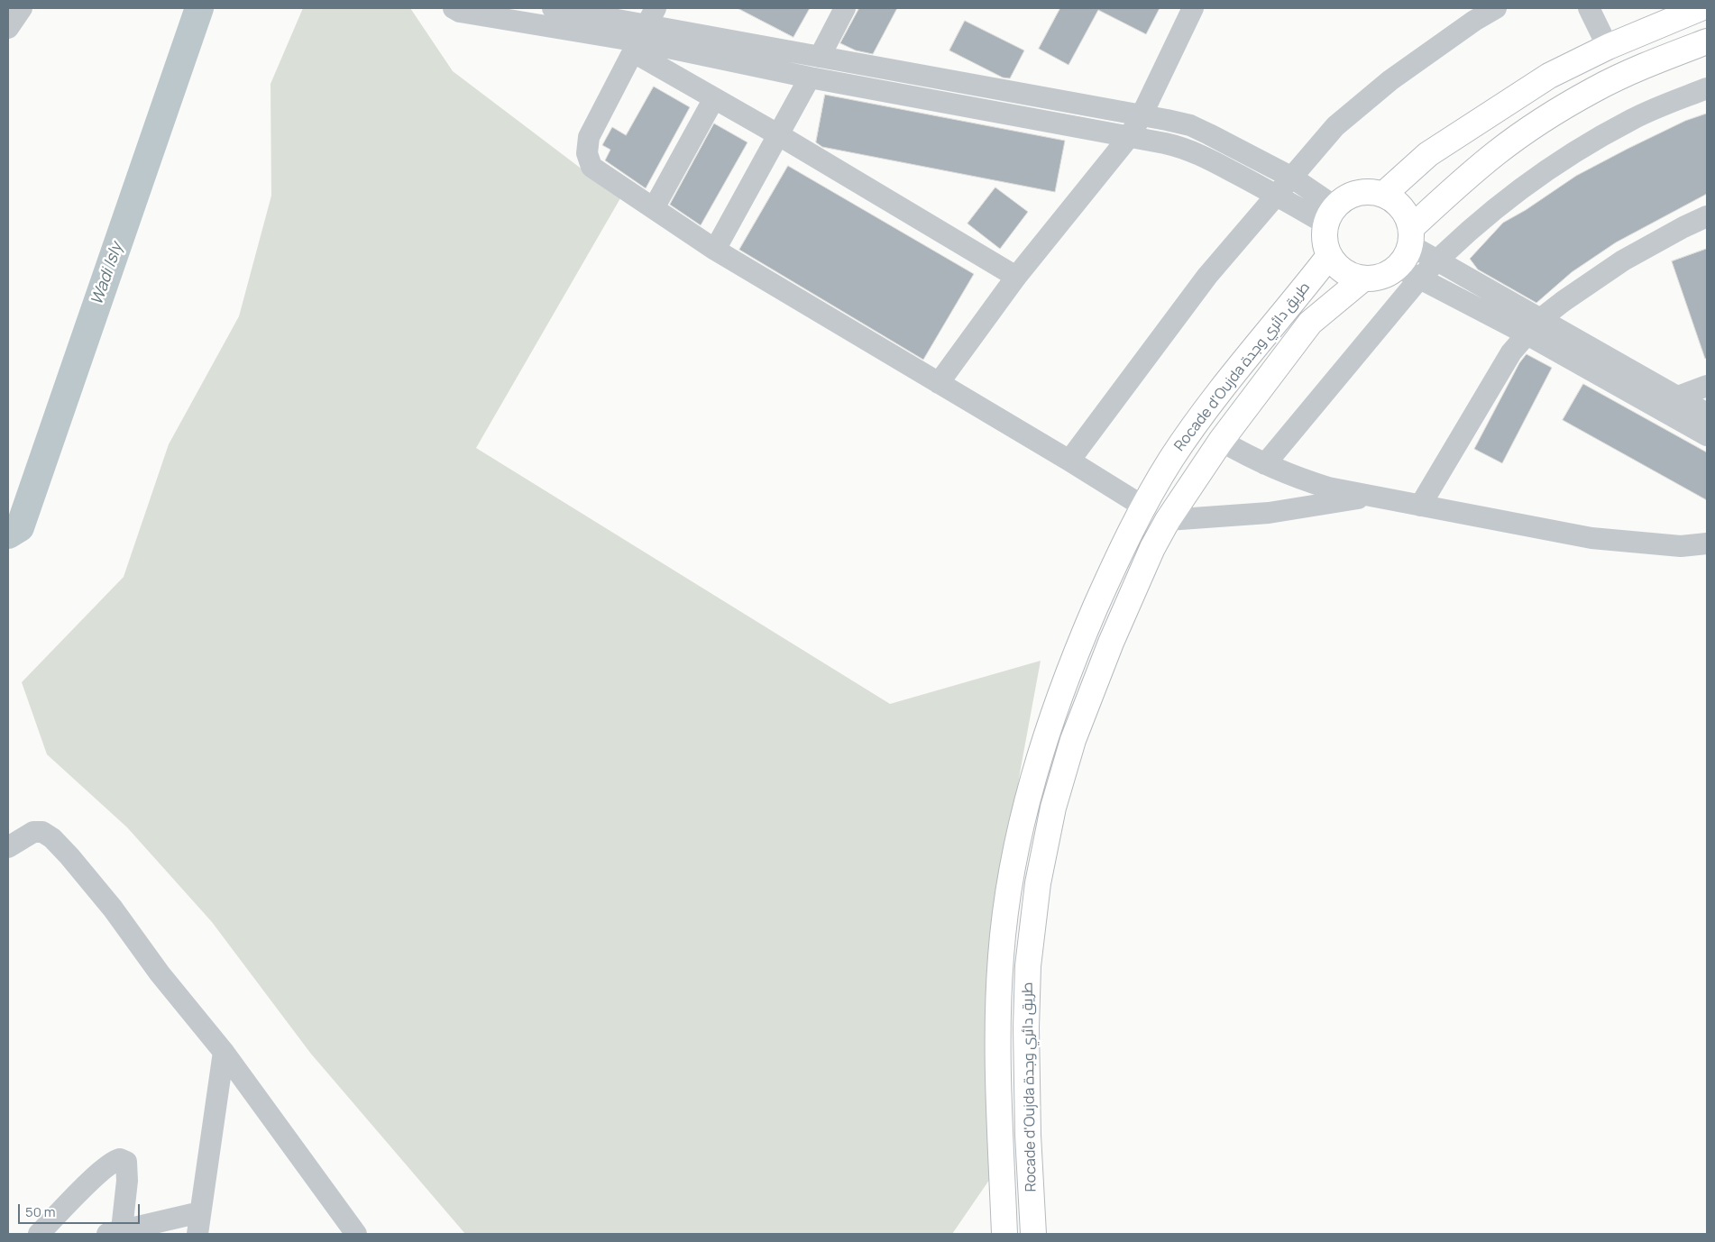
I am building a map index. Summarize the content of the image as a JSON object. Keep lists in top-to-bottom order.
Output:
{
  "streets": {
    "highway": ["Rocade d'Oujda طريق دائري وجدة"]
  },
  "water": ["Wadi Isly"],
  "scale_bar": "50 m"
}
